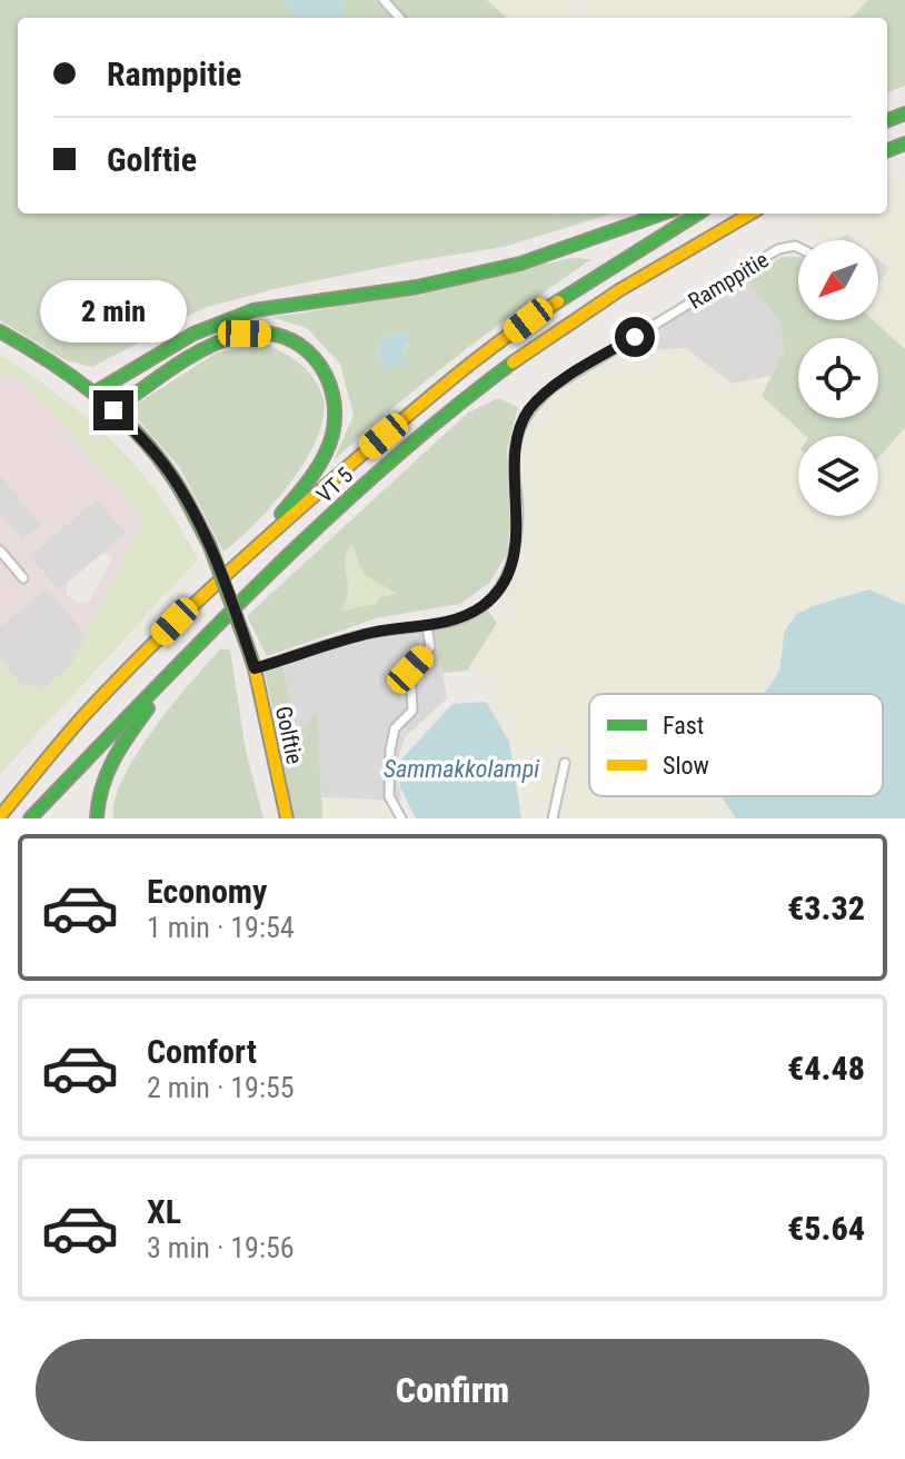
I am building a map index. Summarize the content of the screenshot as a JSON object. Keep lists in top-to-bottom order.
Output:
{
  "streets": {
    "main road": ["VT 5", "Golftie"],
    "street": ["Ramppitie"]
  },
  "crossings": [
    ["Ramppitie", "Golftie"]
  ],
  "water": ["Sammakkolampi"],
  "legend": ["Fast", "Slow"],
  "north": "bottom left",
  "page": {
    "banner": ["Ramppitie", "Golftie"],
    "bubble": "2 min",
    "list": [
      {
        "name": "Economy",
        "note": "1 min · 19:54",
        "value": "€3.32"
      },
      {
        "name": "Comfort",
        "note": "2 min · 19:55",
        "value": "€4.48"
      },
      {
        "name": "XL",
        "note": "3 min · 19:56",
        "value": "€5.64"
      }
    ],
    "buttons": "Confirm"
  }
}
